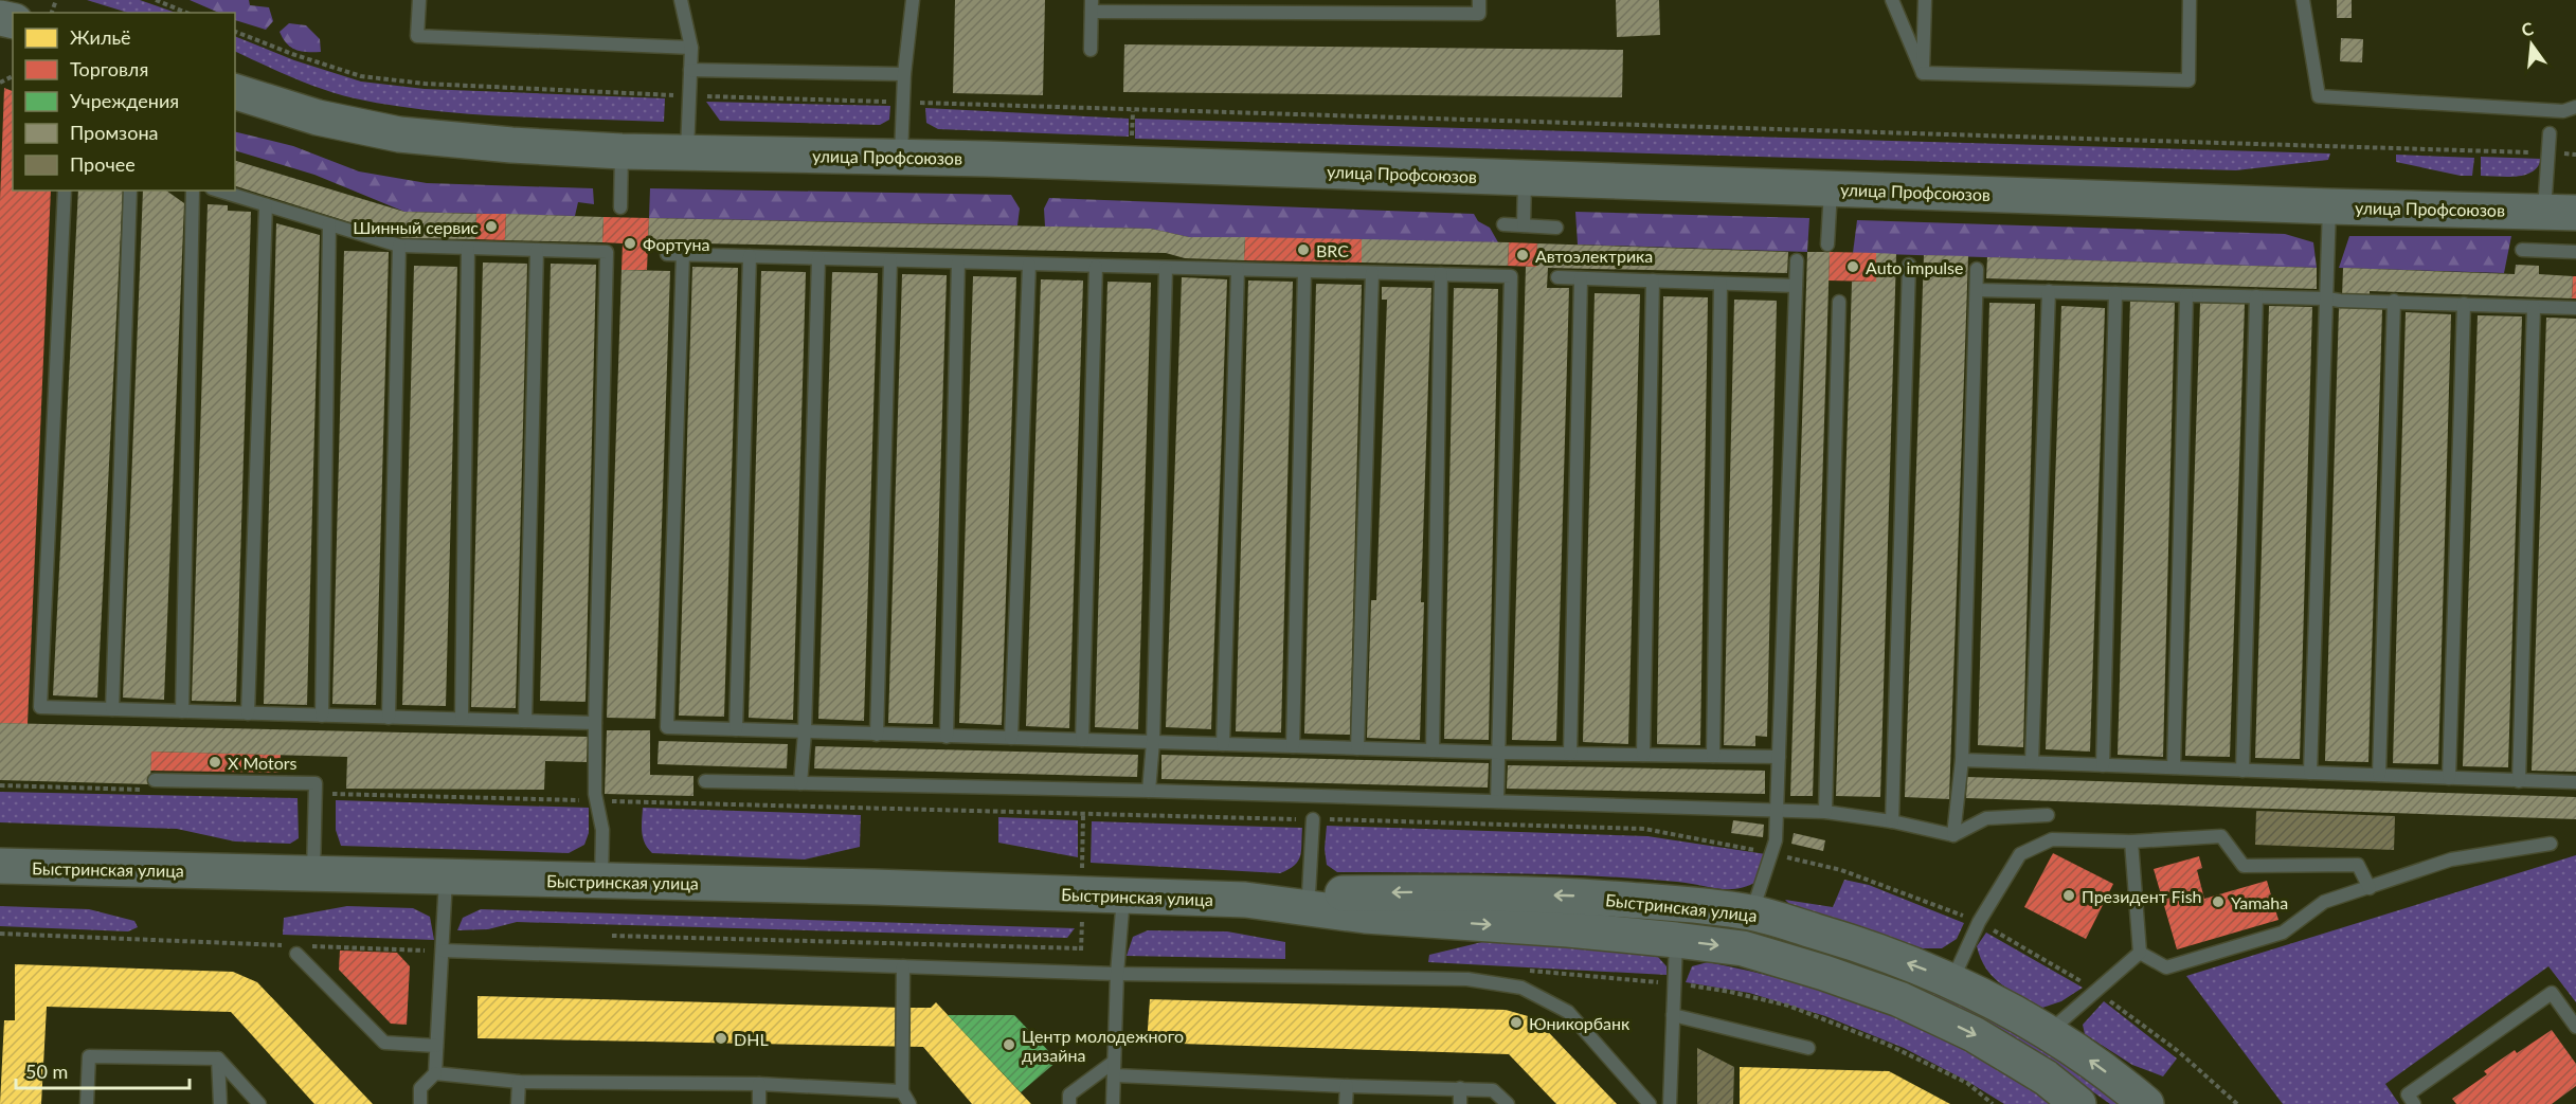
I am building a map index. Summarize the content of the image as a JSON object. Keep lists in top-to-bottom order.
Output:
{
  "streets": {
    "main road": ["улица Профсоюзов", "Быстринская улица"]
  },
  "places": [
    "Шинный сервис",
    "Фортуна",
    "BRC",
    "Автоэлектрика",
    "Auto impulse",
    "X Motors",
    "Президент Fish",
    "Yamaha",
    "Юникорбанк",
    "DHL",
    "Центр молодежного дизайна"
  ],
  "legend": [
    "Жильё",
    "Торговля",
    "Учреждения",
    "Промзона",
    "Прочее"
  ],
  "scale_bar": "50 m",
  "north": "top"
}
